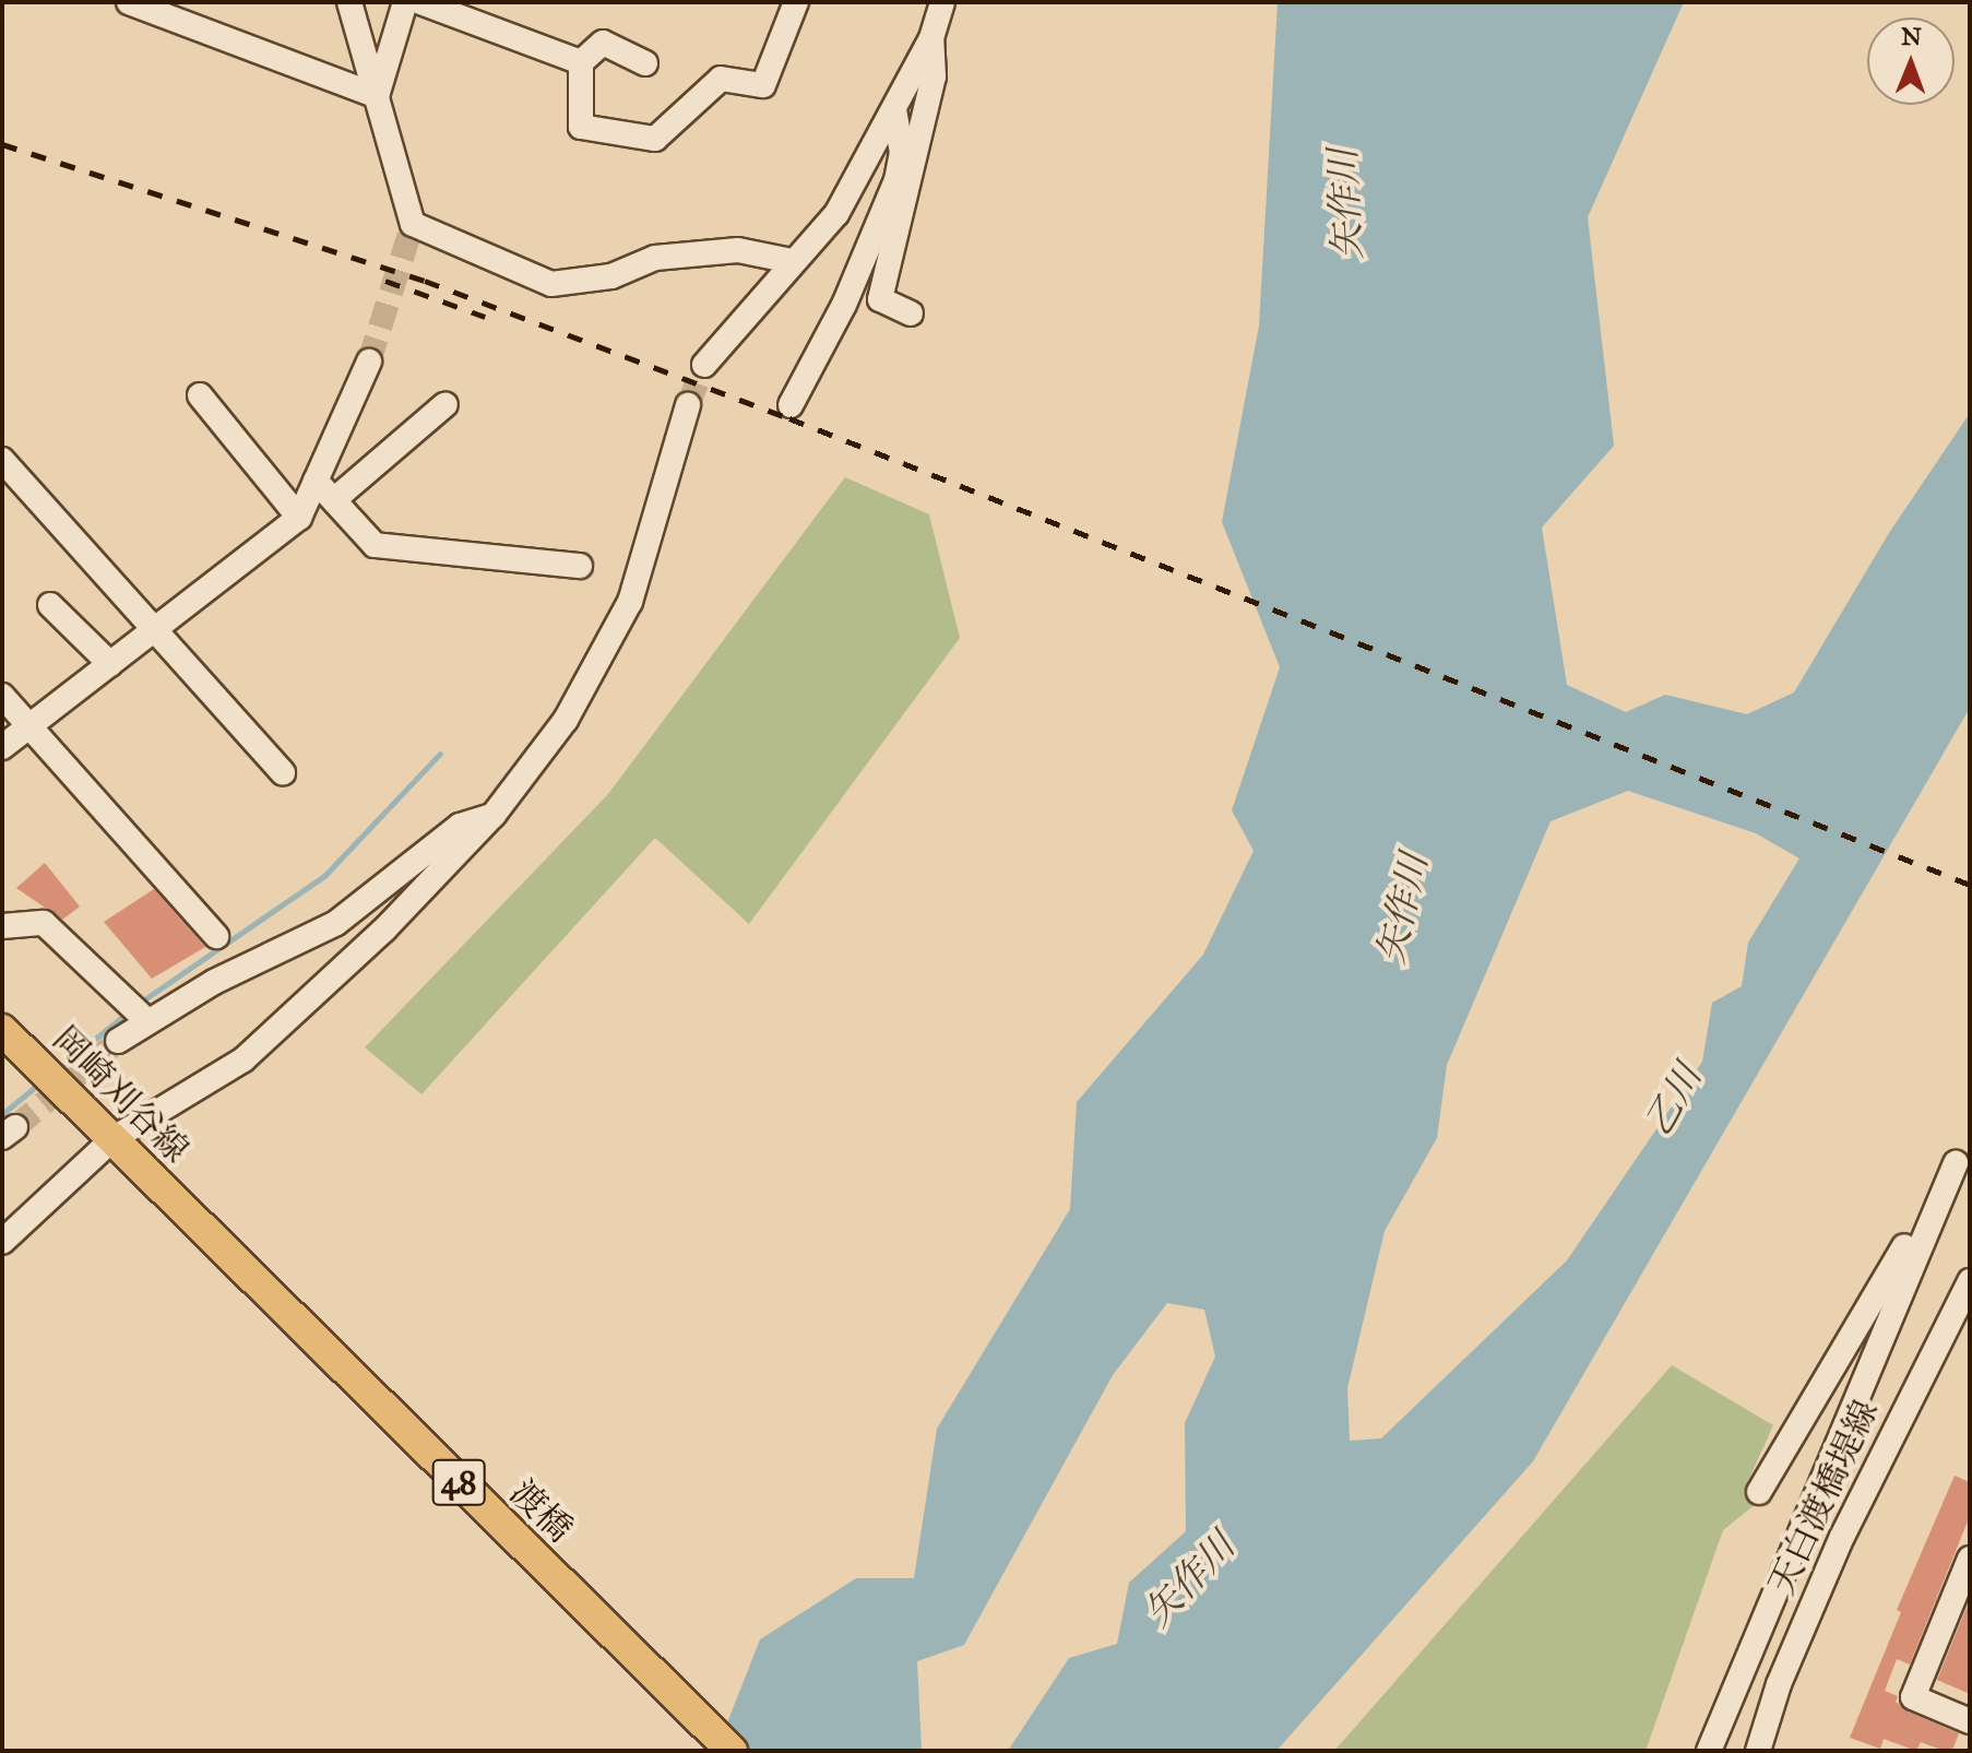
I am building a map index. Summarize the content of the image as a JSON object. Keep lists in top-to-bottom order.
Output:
{
  "streets": {
    "main road": ["岡崎刈谷線", "48", "渡橋"],
    "street": ["天白渡橋堤線"]
  },
  "crossings": [
    ["岡崎刈谷線", "渡橋"]
  ],
  "water": ["矢作川", "乙川"],
  "north": "top"
}
